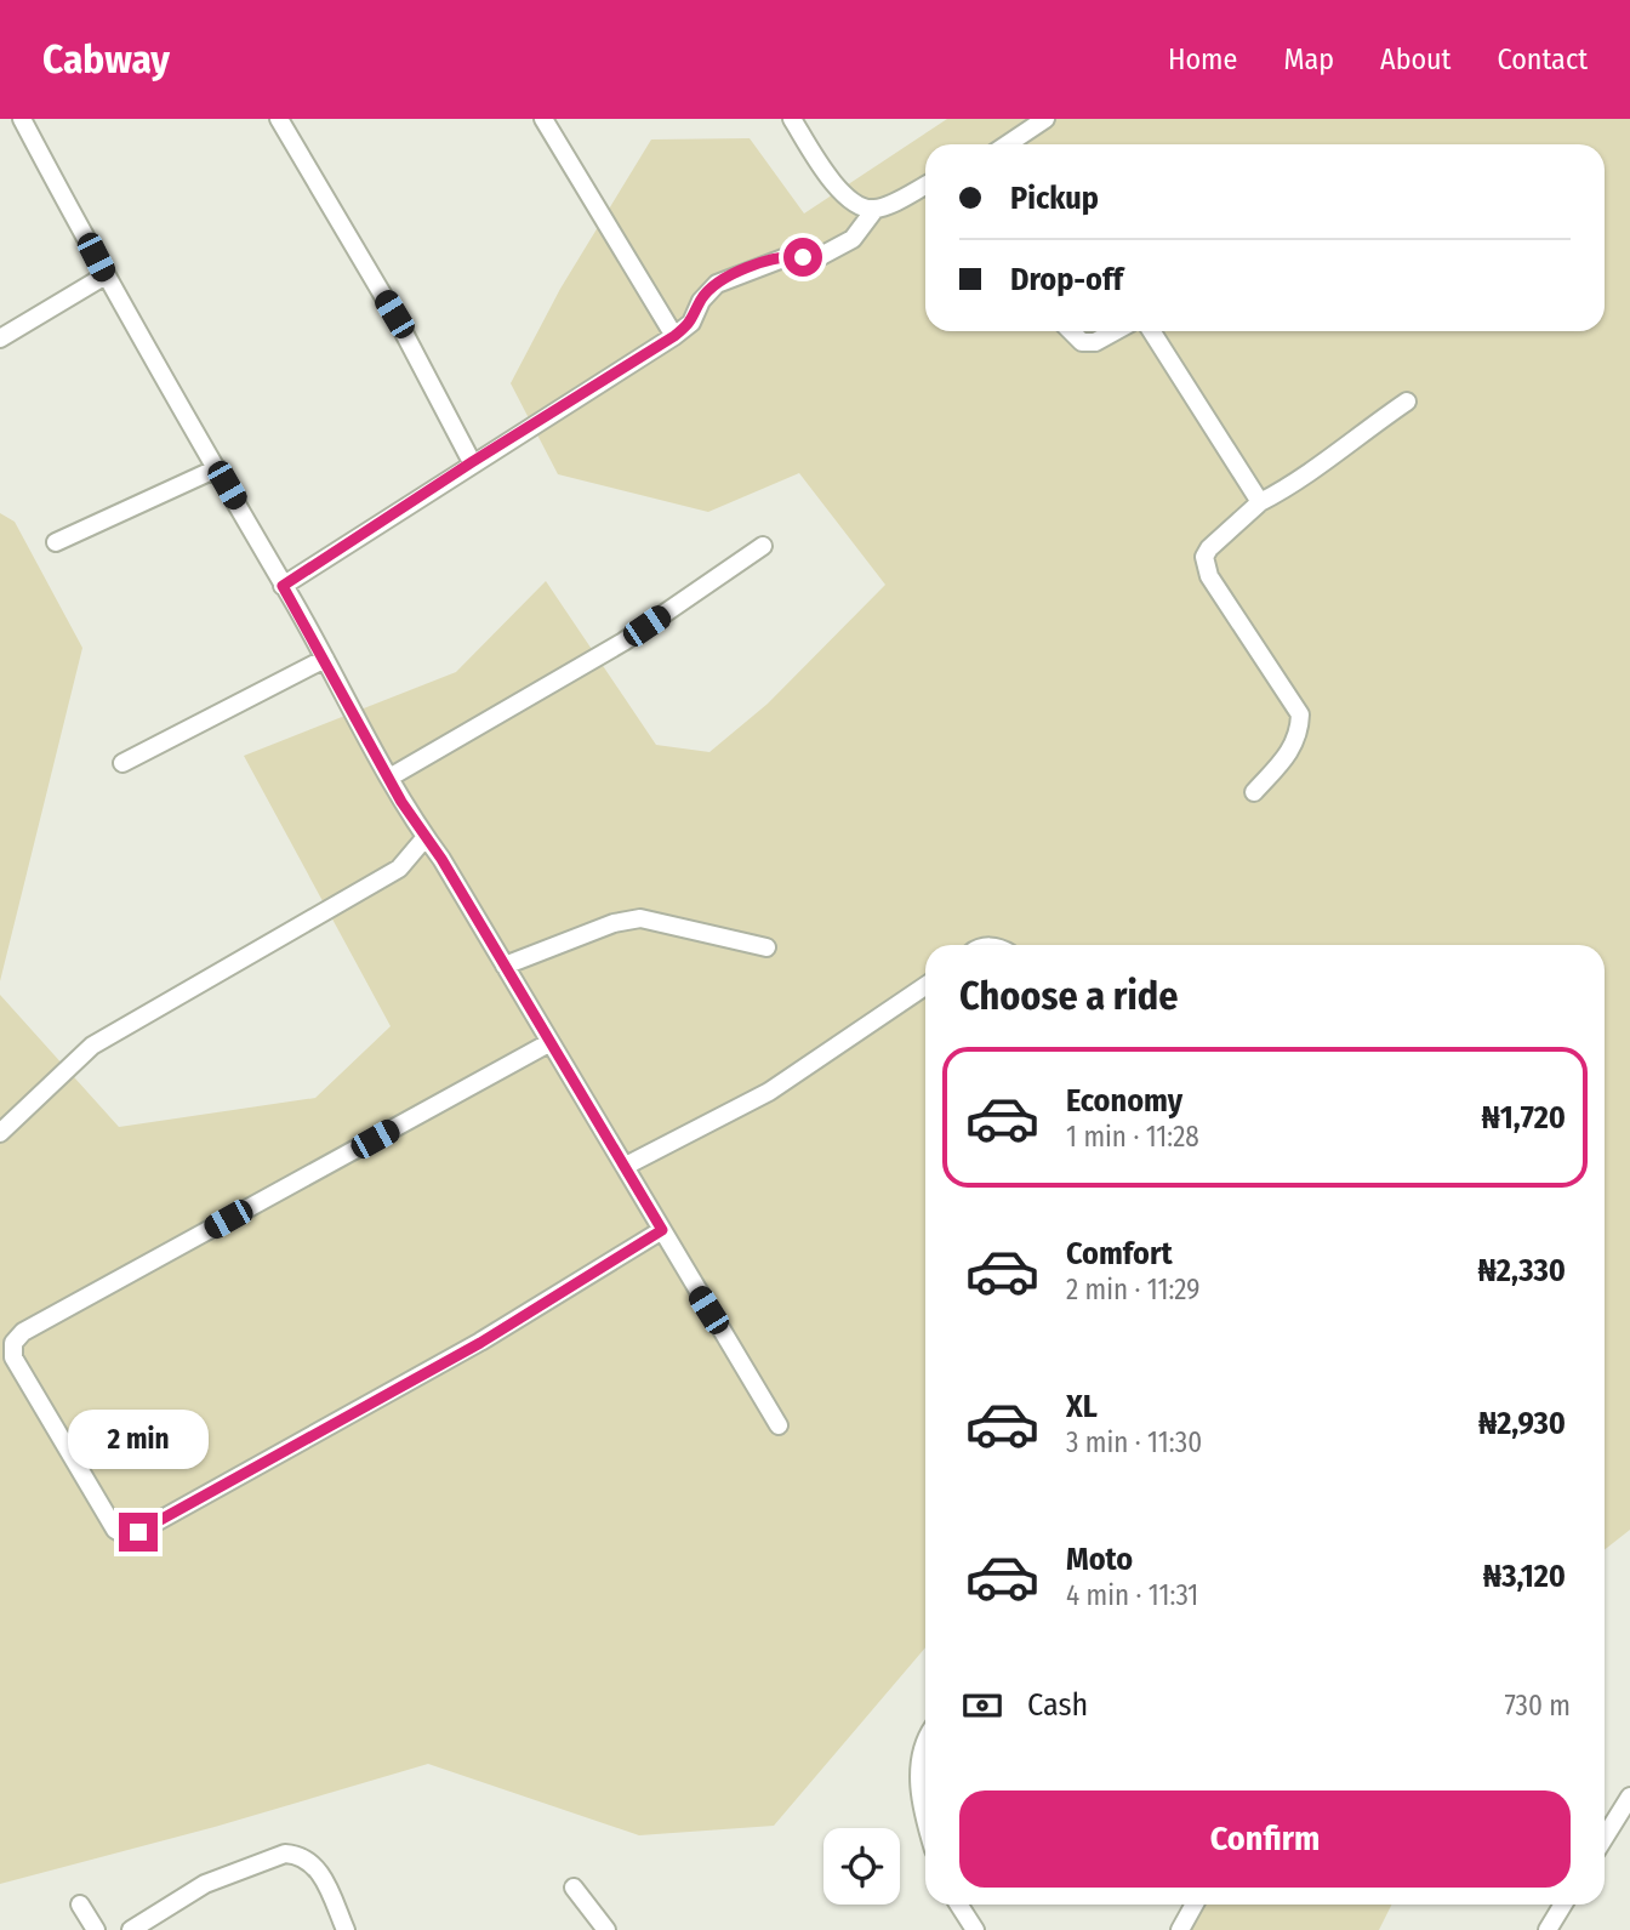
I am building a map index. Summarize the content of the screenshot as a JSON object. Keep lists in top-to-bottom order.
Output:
{
  "page": {
    "header": "Cabway",
    "nav": [
      "Home",
      "Map",
      "About",
      "Contact"
    ],
    "banner": ["Pickup", "Drop-off"],
    "heading": "Choose a ride",
    "list": [
      {
        "name": "Economy",
        "note": "1 min · 11:28",
        "value": "₦1,720"
      },
      {
        "name": "Comfort",
        "note": "2 min · 11:29",
        "value": "₦2,330"
      },
      {
        "name": "XL",
        "note": "3 min · 11:30",
        "value": "₦2,930"
      },
      {
        "name": "Moto",
        "note": "4 min · 11:31",
        "value": "₦3,120"
      }
    ],
    "bubble": "2 min",
    "pay": ["Cash", "730 m"],
    "buttons": "Confirm"
  }
}
